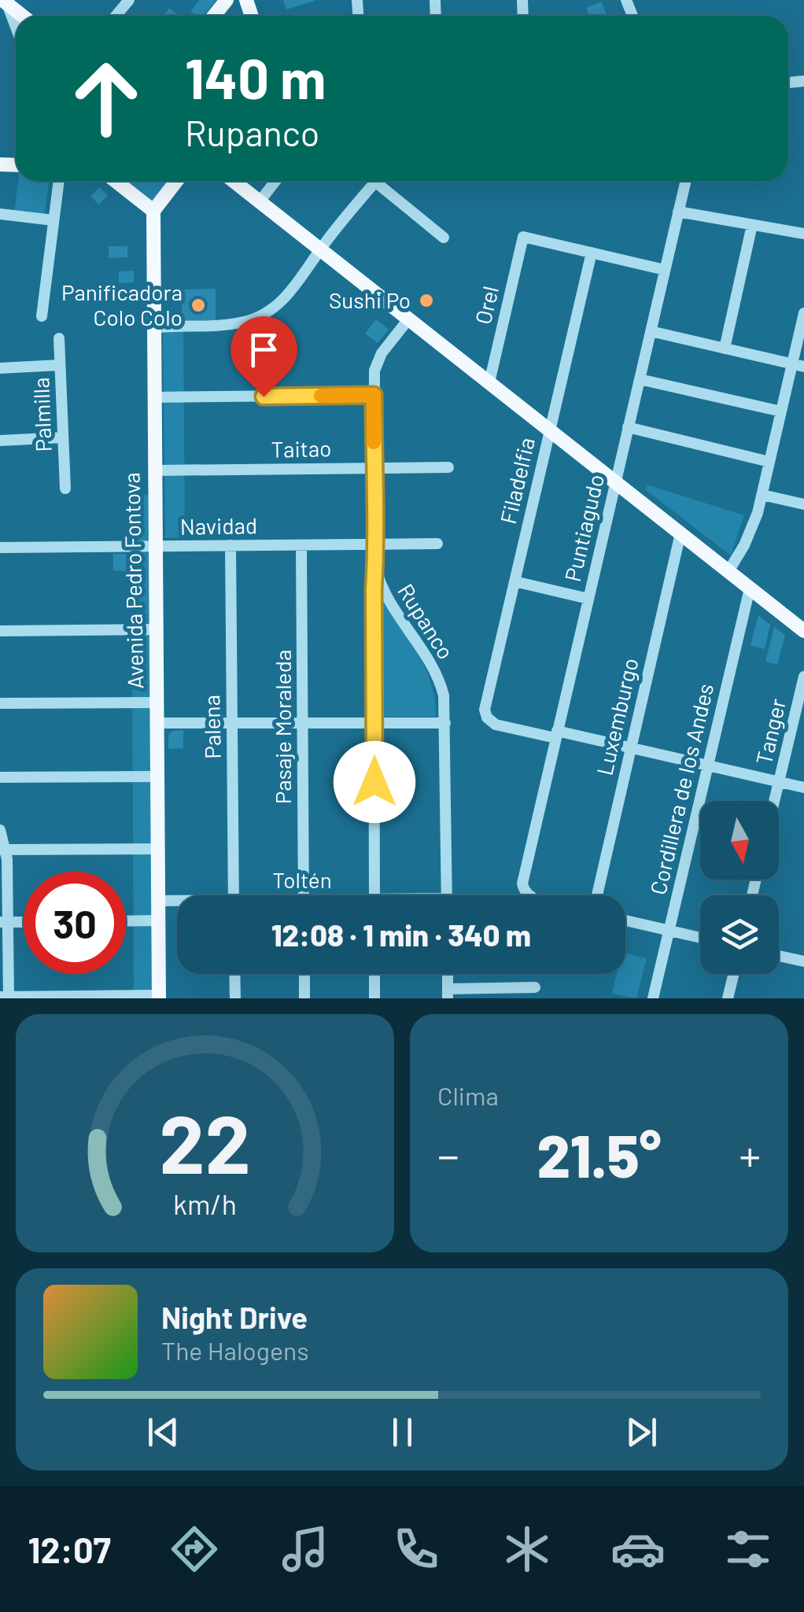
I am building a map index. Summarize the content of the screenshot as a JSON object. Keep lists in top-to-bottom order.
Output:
{
  "streets": {
    "main road": ["Avenida Pedro Fontova"],
    "street": [
      "Orel",
      "Palmilla",
      "Taitao",
      "Filadelfia",
      "Navidad",
      "Puntiagudo",
      "Rupanco",
      "Luxemburgo",
      "Palena",
      "Pasaje Moraleda",
      "Tanger",
      "Cordillera de los Andes",
      "Toltén"
    ]
  },
  "crossings": [
    ["Orel", "Filadelfia"],
    ["Taitao", "Avenida Pedro Fontova"],
    ["Taitao", "Rupanco"],
    ["Filadelfia", "Puntiagudo"],
    ["Navidad", "Avenida Pedro Fontova"],
    ["Navidad", "Rupanco"],
    ["Navidad", "Palena"],
    ["Navidad", "Pasaje Moraleda"],
    ["Avenida Pedro Fontova", "Toltén"]
  ],
  "places": ["Sushi Po", "Panificadora Colo Colo"],
  "north": "bottom",
  "page": {
    "turn": ["140 m", "Rupanco"],
    "limit": "30",
    "trip": "12:08 · 1 min · 340 m",
    "tile": "Clima",
    "heat": ["−", "21.5°", "+"],
    "song": ["Night Drive", "The Halogens"],
    "tabs": "12:07",
    "gauge": ["22", "km/h"]
  }
}
